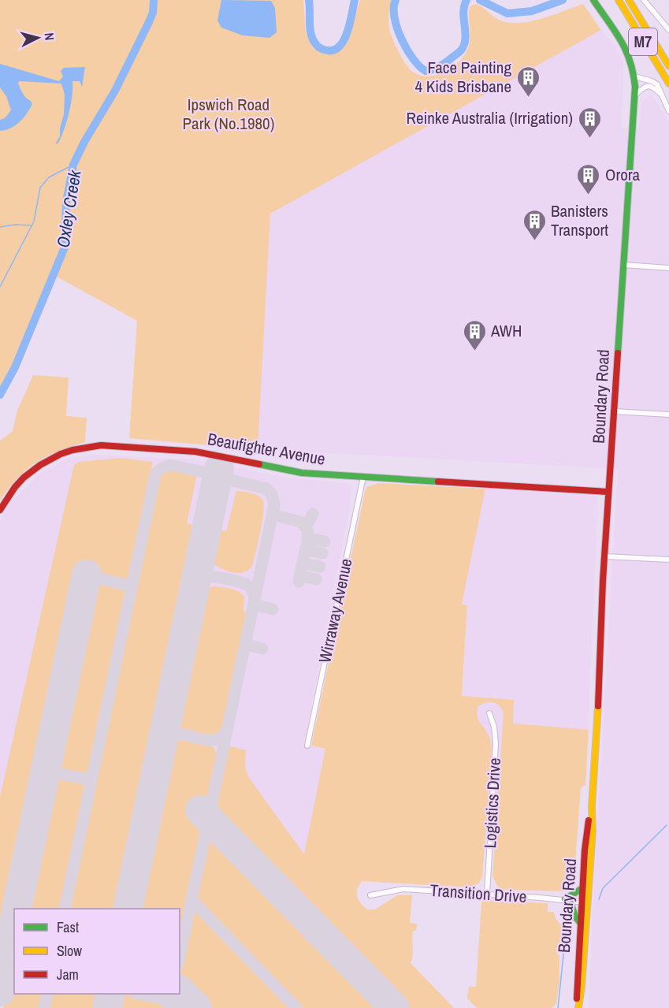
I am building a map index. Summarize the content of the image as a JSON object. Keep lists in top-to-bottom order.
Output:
{
  "streets": {
    "main road": ["M7", "Boundary Road", "Beaufighter Avenue"],
    "street": ["Wirraway Avenue", "Logistics Drive", "Transition Drive"]
  },
  "crossings": [
    ["Boundary Road", "Beaufighter Avenue"],
    ["Boundary Road", "Transition Drive"],
    ["Beaufighter Avenue", "Wirraway Avenue"],
    ["Logistics Drive", "Transition Drive"]
  ],
  "water": ["Oxley Creek"],
  "parks": ["Ipswich Road Park (No.1980)"],
  "places": {
    "building": [
      "Face Painting 4 Kids Brisbane",
      "Reinke Australia (Irrigation)",
      "Orora",
      "Banisters Transport",
      "AWH"
    ]
  },
  "legend": ["Fast", "Slow", "Jam"],
  "north": "right"
}
